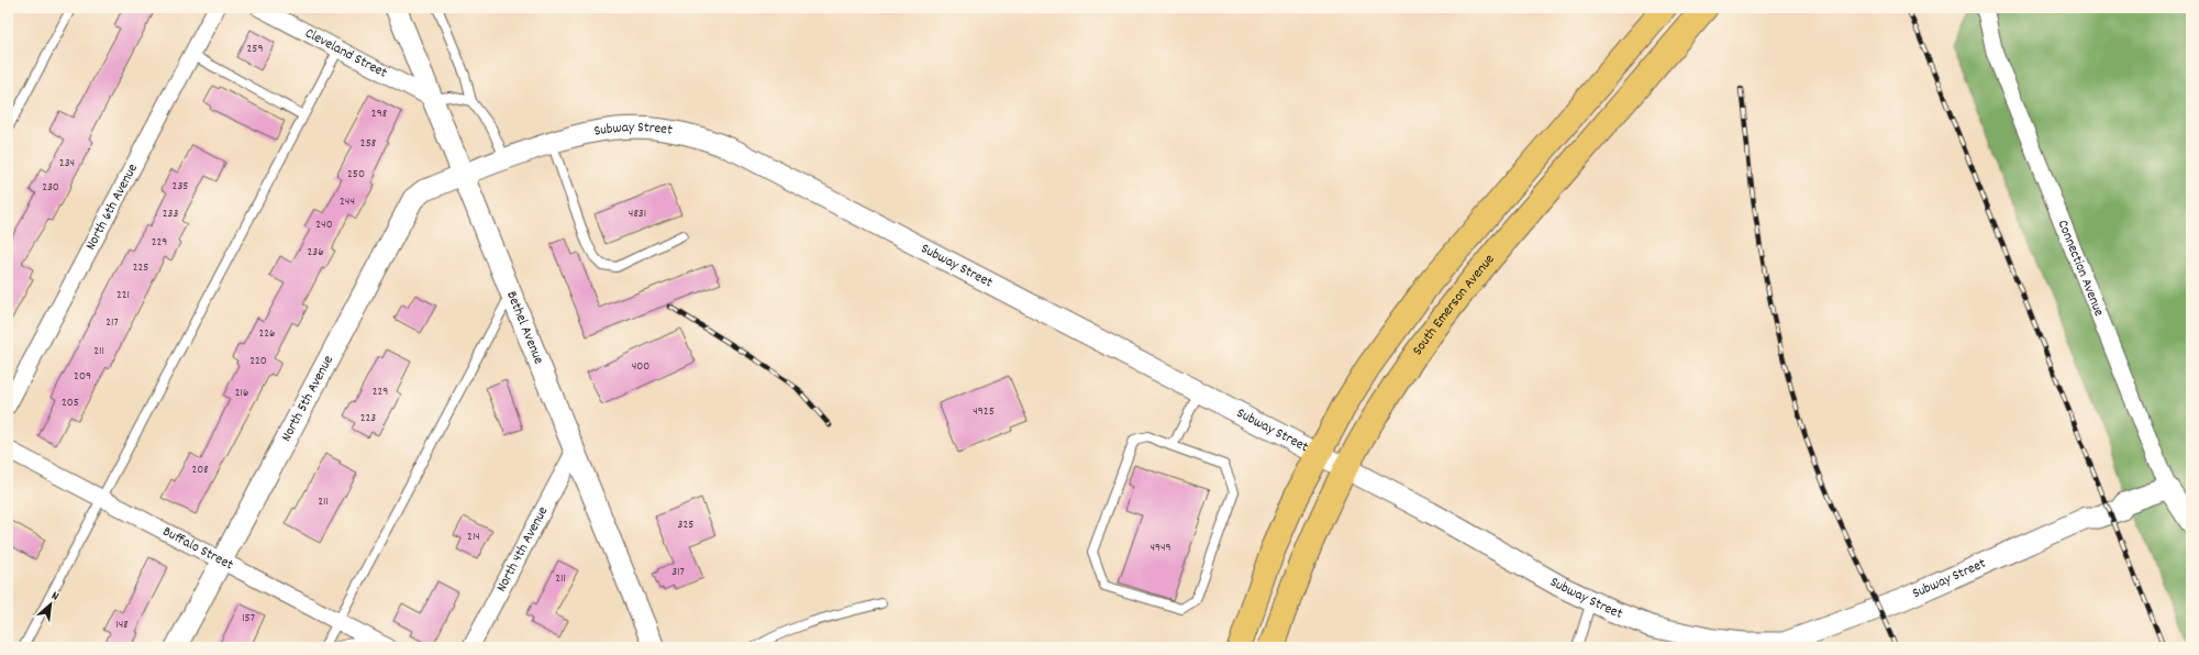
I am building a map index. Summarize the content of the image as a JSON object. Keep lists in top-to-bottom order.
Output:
{
  "streets": {
    "main road": ["South Emerson Avenue"],
    "street": [
      "Cleveland Street",
      "Subway Street",
      "North 6th Avenue",
      "Connection Avenue",
      "Bethel Avenue",
      "North 5th Avenue",
      "Buffalo Street",
      "North 4th Avenue"
    ]
  },
  "crossings": [
    ["Cleveland Street", "Bethel Avenue"],
    ["Subway Street", "Connection Avenue"],
    ["Subway Street", "South Emerson Avenue"],
    ["Subway Street", "Bethel Avenue"],
    ["Subway Street", "North 5th Avenue"],
    ["Bethel Avenue", "North 5th Avenue"],
    ["Bethel Avenue", "North 4th Avenue"],
    ["North 5th Avenue", "Buffalo Street"]
  ],
  "house_numbers": [
    "259",
    "298",
    "258",
    "234",
    "250",
    "235",
    "230",
    "244",
    "233",
    "4831",
    "240",
    "229",
    "236",
    "225",
    "221",
    "217",
    "226",
    "211",
    "220",
    "400",
    "209",
    "229",
    "216",
    "205",
    "4925",
    "223",
    "208",
    "211",
    "325",
    "214",
    "4949",
    "317",
    "211",
    "157",
    "148"
  ],
  "north": "top right"
}
